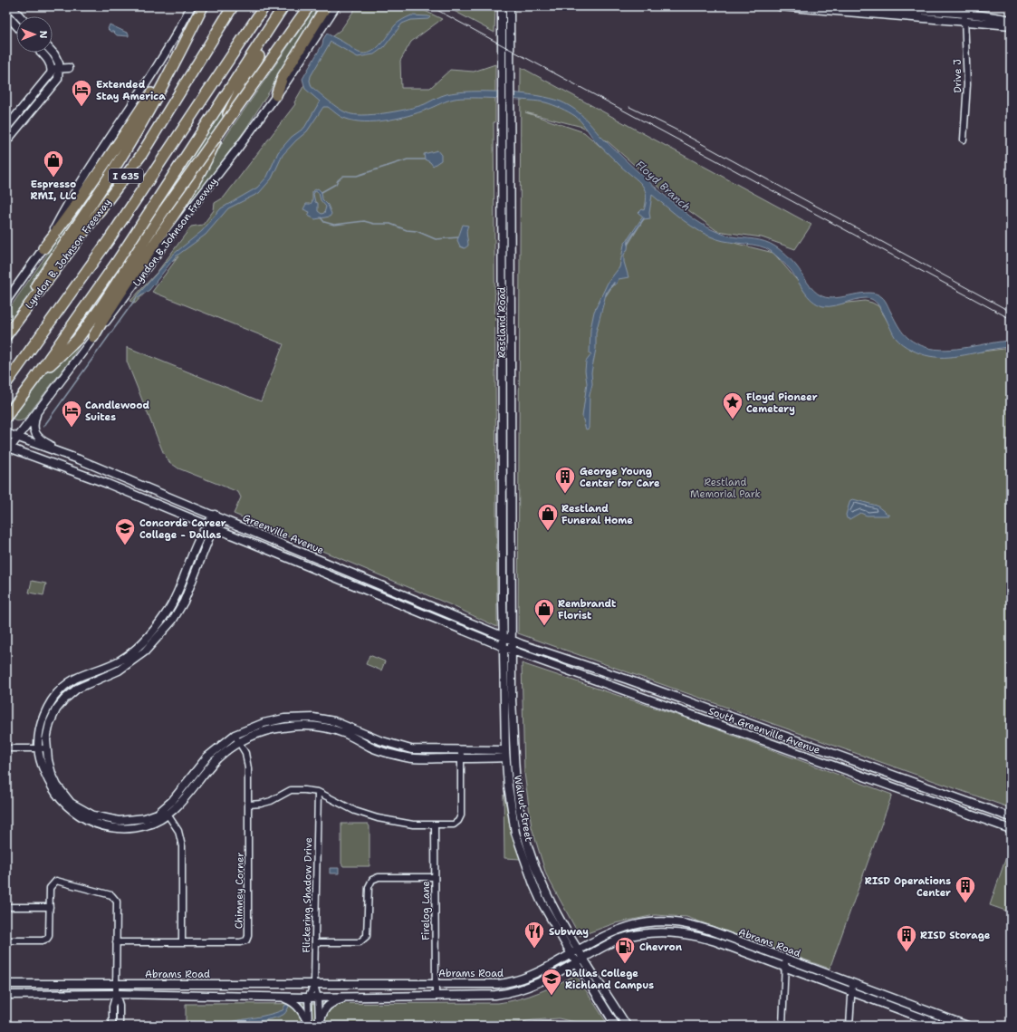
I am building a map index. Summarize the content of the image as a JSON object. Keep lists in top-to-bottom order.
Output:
{
  "streets": {
    "highway": ["I 635", "Lyndon B. Johnson Freeway"],
    "main road": [
      "Lyndon B Johnson Freeway",
      "Restland Road",
      "Greenville Avenue",
      "South Greenville Avenue",
      "Walnut Street",
      "Abrams Road"
    ],
    "street": [
      "Drive J",
      "Chimney Corner",
      "Flickering Shadow Drive",
      "Firelog Lane"
    ]
  },
  "crossings": [
    ["Lyndon B Johnson Freeway", "Greenville Avenue"],
    ["Restland Road", "Greenville Avenue"],
    ["Restland Road", "South Greenville Avenue"],
    ["Restland Road", "Walnut Street"],
    ["Greenville Avenue", "South Greenville Avenue"],
    ["Greenville Avenue", "Walnut Street"],
    ["South Greenville Avenue", "Walnut Street"],
    ["Walnut Street", "Abrams Road"],
    ["Flickering Shadow Drive", "Abrams Road"],
    ["Firelog Lane", "Abrams Road"]
  ],
  "water": ["Floyd Branch"],
  "parks": ["Restland Memorial Park"],
  "places": {
    "hotel": ["Extended Stay America", "Candlewood Suites"],
    "shop": ["Espresso RMI, LLC", "Restland Funeral Home", "Rembrandt Florist"],
    "place": ["Floyd Pioneer Cemetery"],
    "building": ["George Young Center for Care", "RISD Operations Center", "RISD Storage"],
    "school or university": ["Concorde Career College - Dallas", "Dallas College Richland Campus"],
    "restaurant": ["Subway"],
    "fuel station": ["Chevron"]
  },
  "north": "right"
}
